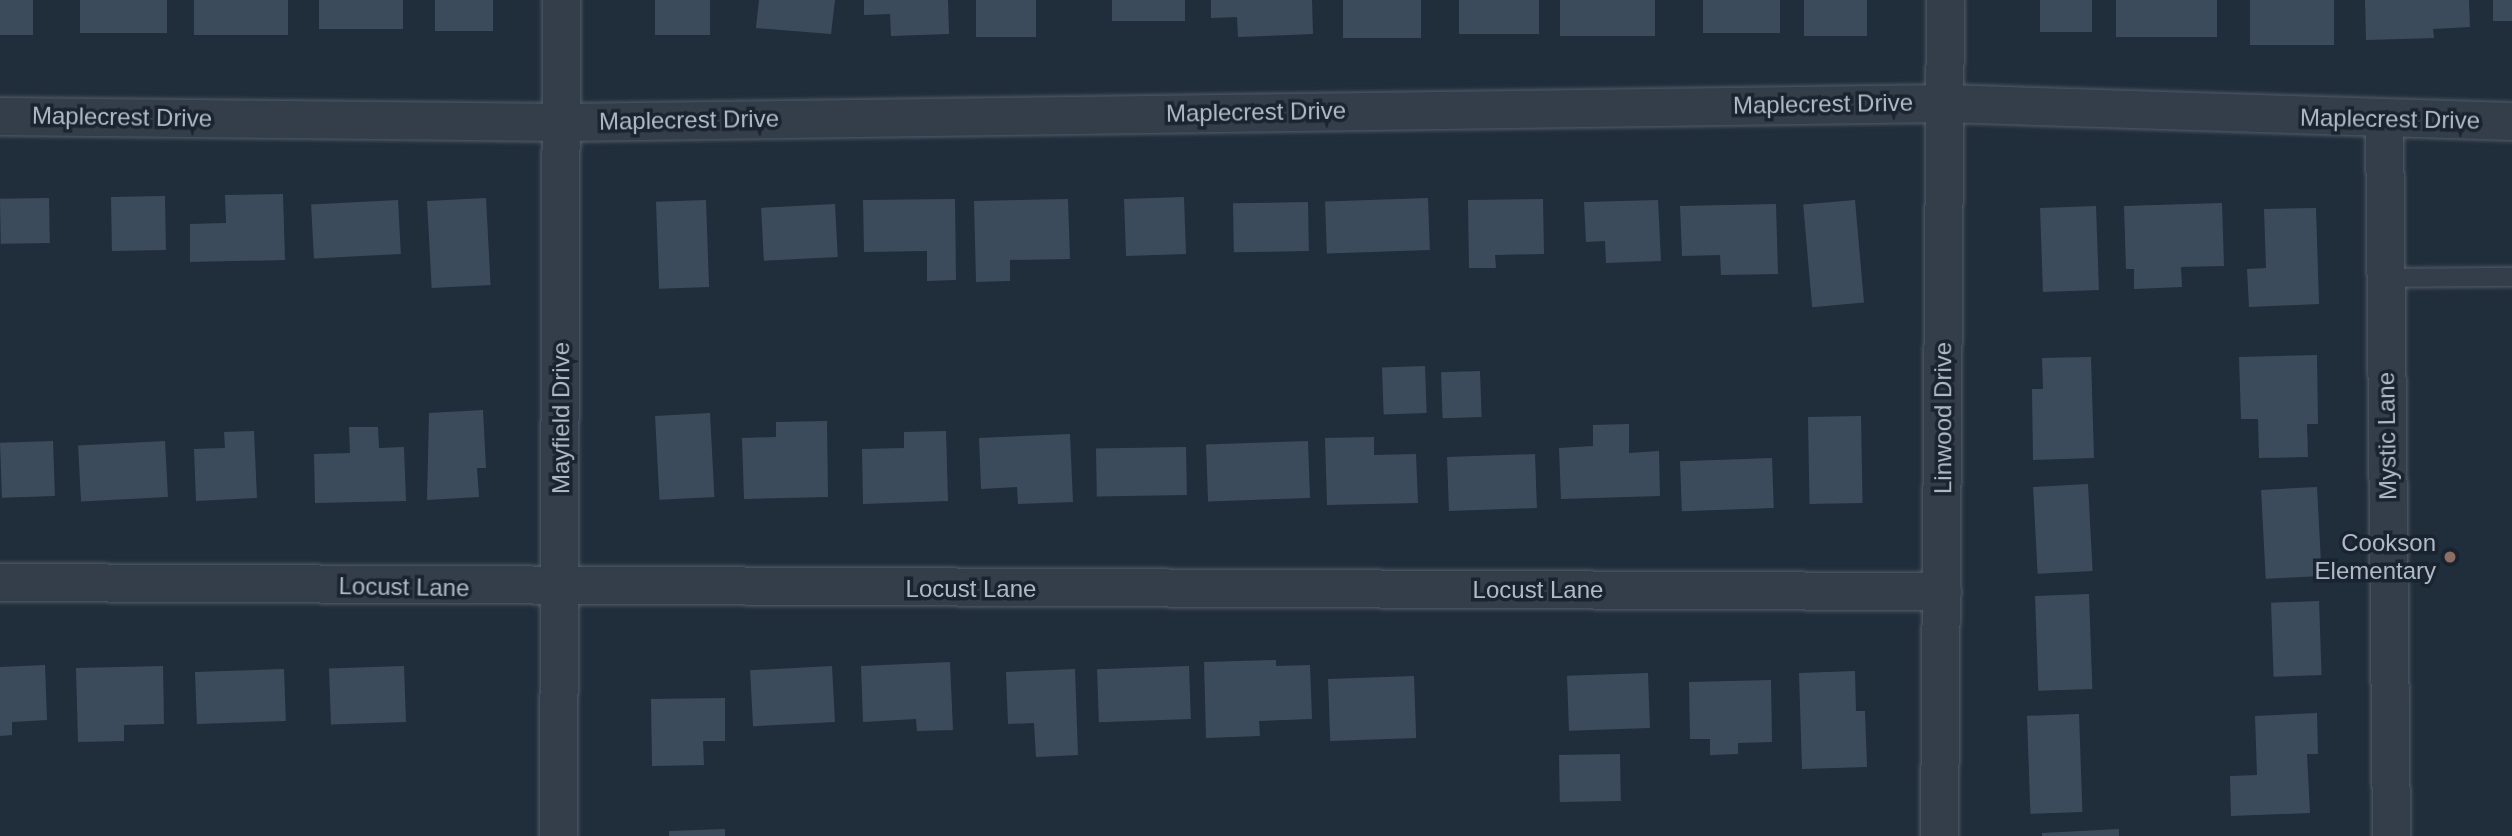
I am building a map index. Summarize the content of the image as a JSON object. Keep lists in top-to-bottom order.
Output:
{
  "streets": {
    "street": [
      "Maplecrest Drive",
      "Mayfield Drive",
      "Linwood Drive",
      "Mystic Lane",
      "Locust Lane"
    ]
  },
  "crossings": [
    ["Maplecrest Drive", "Mayfield Drive"],
    ["Maplecrest Drive", "Linwood Drive"],
    ["Maplecrest Drive", "Mystic Lane"],
    ["Mayfield Drive", "Locust Lane"],
    ["Linwood Drive", "Locust Lane"]
  ],
  "places": ["Cookson Elementary"]
}
